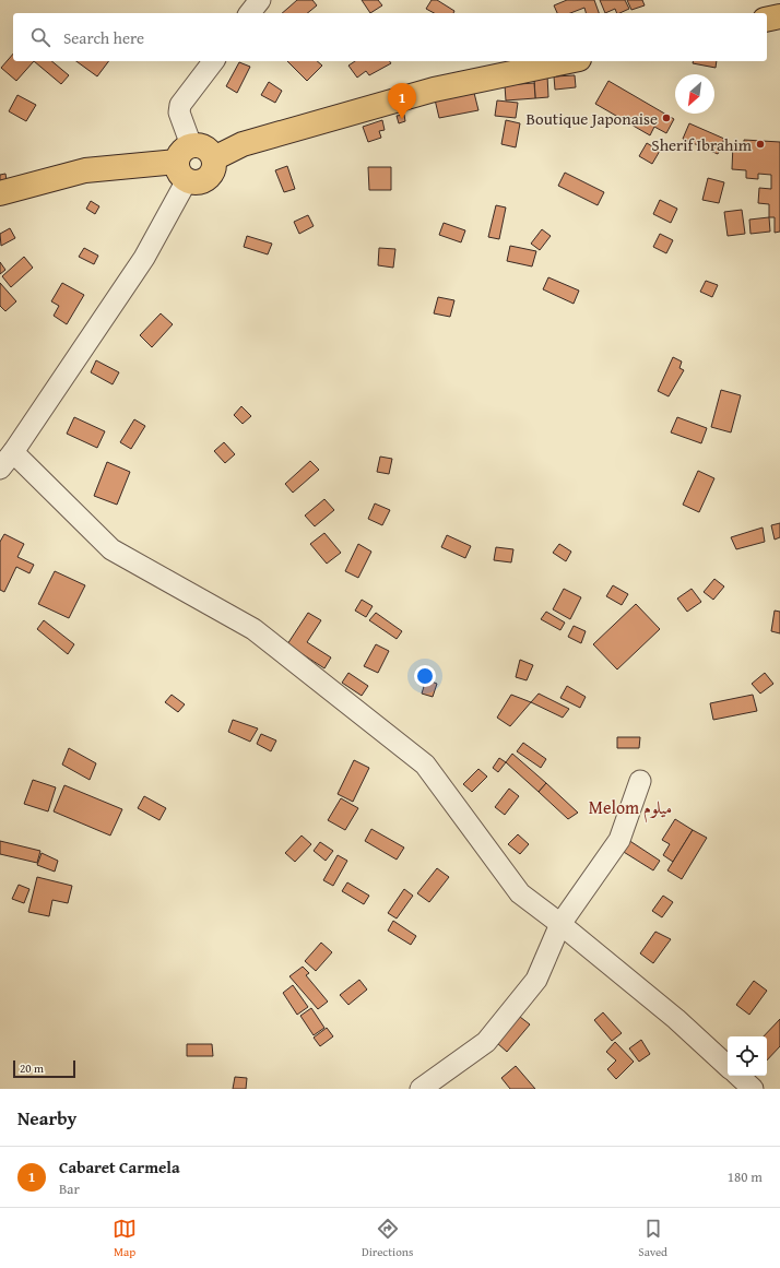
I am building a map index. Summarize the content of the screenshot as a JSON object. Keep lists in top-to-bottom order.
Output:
{
  "districts": ["Melom ميلوم"],
  "places": ["Boutique Japonaise", "Sherif Ibrahim"],
  "scale_bar": "20 m",
  "north": "bottom left",
  "page": {
    "search": "Search here",
    "pins": "1",
    "scale": "20 m",
    "heading": "Nearby",
    "list": [
      {
        "mark": "1",
        "name": "Cabaret Carmela",
        "note": "Bar",
        "value": "180 m"
      }
    ],
    "nav": ["Map", "Directions", "Saved"]
  }
}
